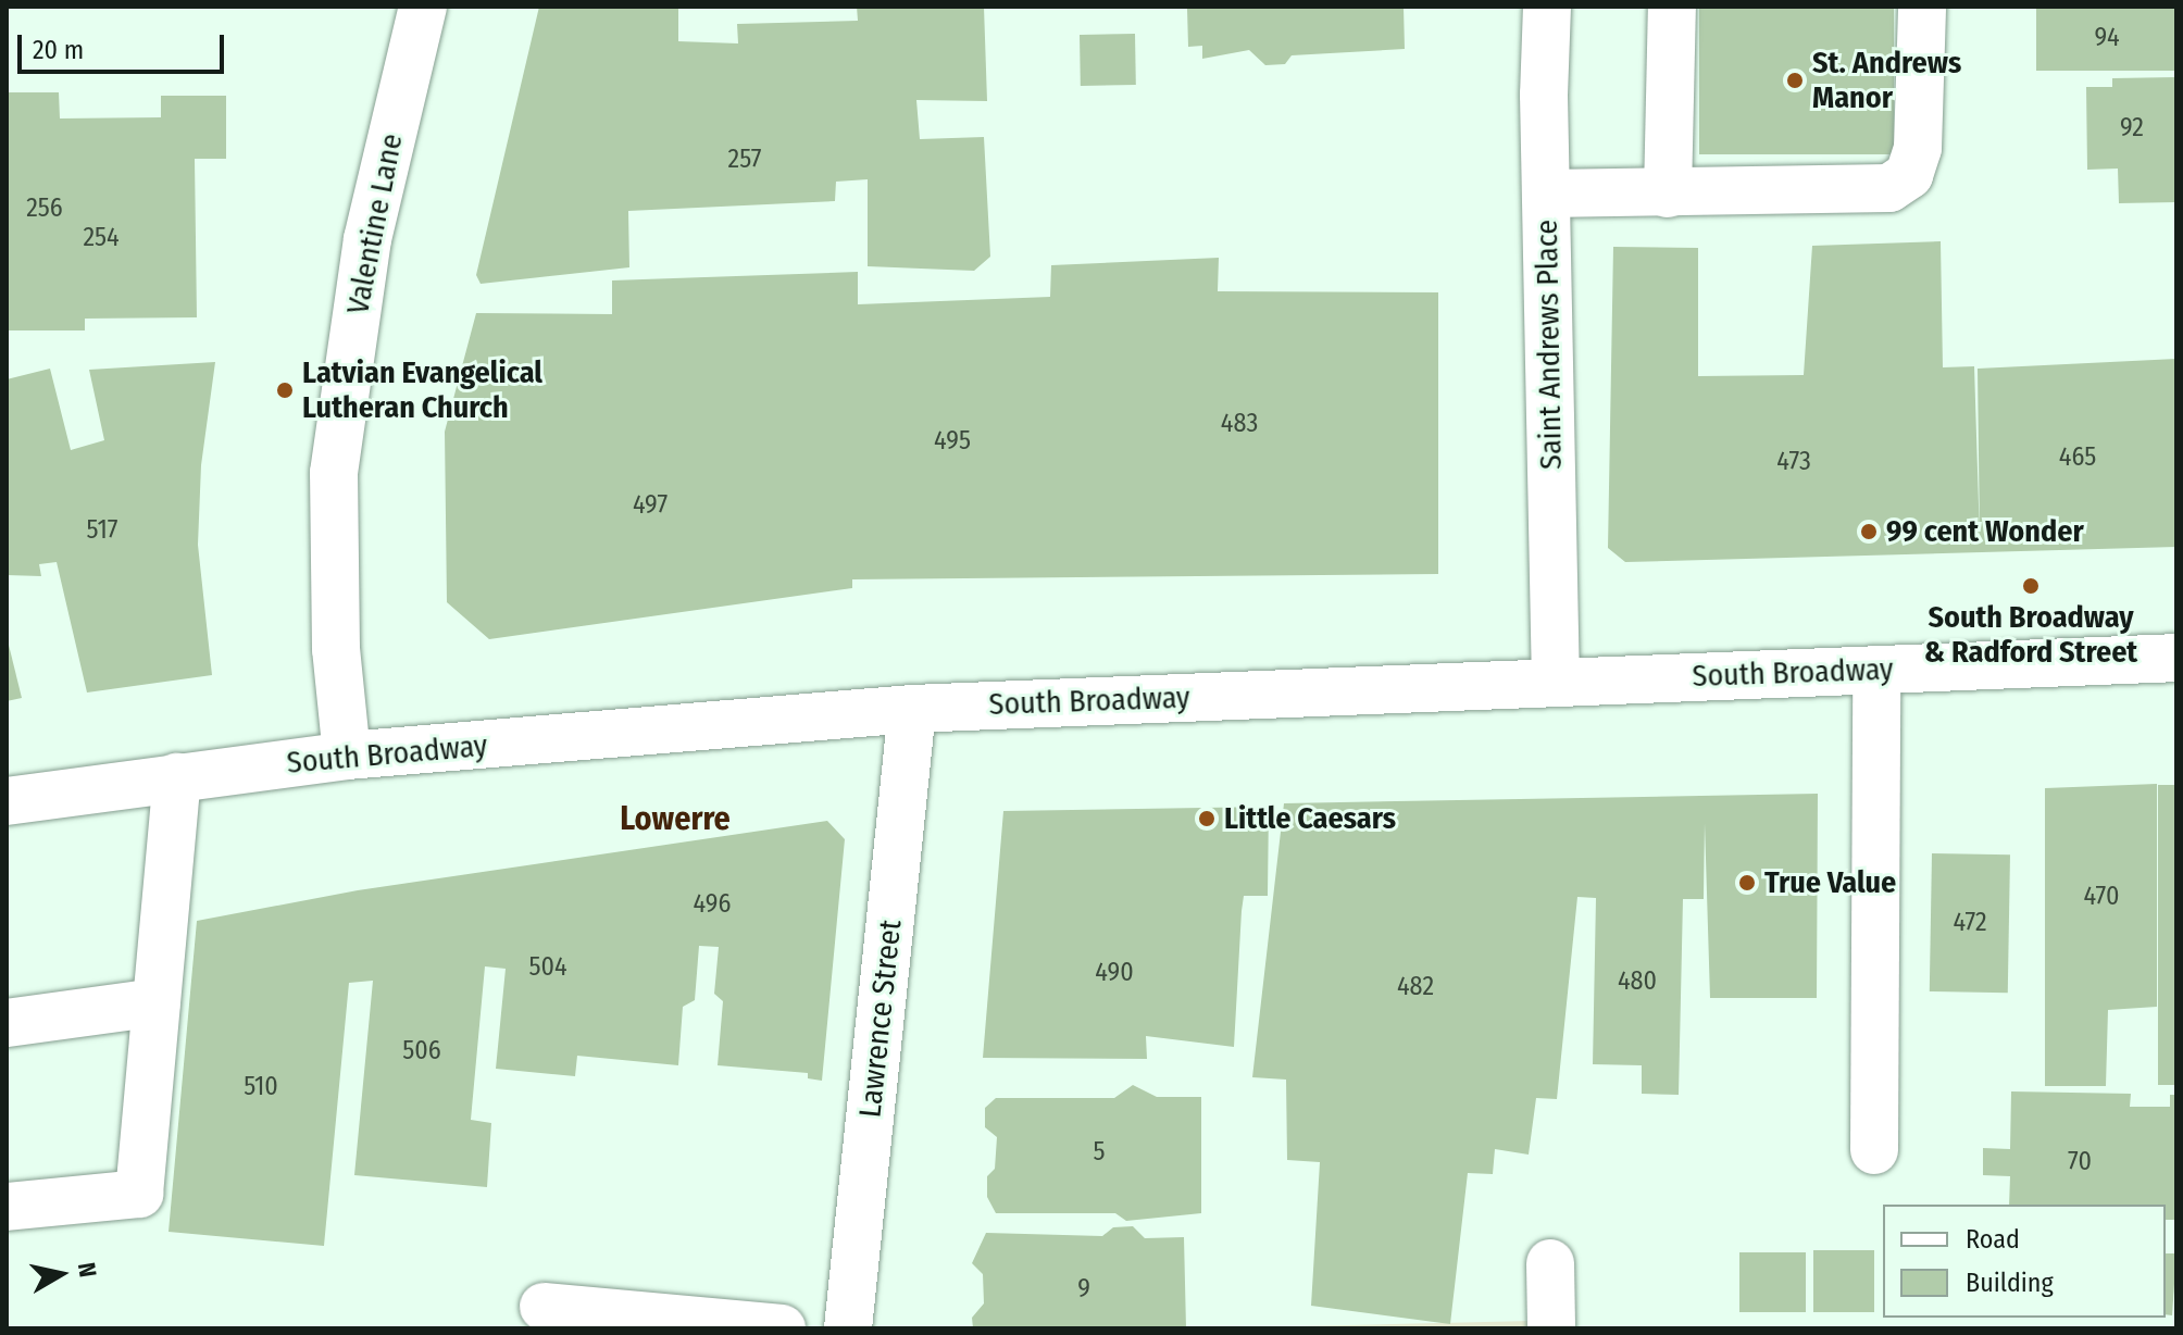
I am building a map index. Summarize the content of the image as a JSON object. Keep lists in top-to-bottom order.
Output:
{
  "streets": {
    "main road": [
      "Valentine Lane",
      "Saint Andrews Place",
      "South Broadway",
      "Lawrence Street"
    ]
  },
  "crossings": [
    ["Valentine Lane", "South Broadway"],
    ["Saint Andrews Place", "South Broadway"],
    ["South Broadway", "Lawrence Street"]
  ],
  "districts": ["Lowerre"],
  "places": [
    "St. Andrews Manor",
    "Latvian Evangelical Lutheran Church",
    "99 cent Wonder",
    "South Broadway & Radford Street",
    "Little Caesars",
    "True Value"
  ],
  "house_numbers": [
    "94",
    "92",
    "257",
    "256",
    "254",
    "483",
    "495",
    "465",
    "473",
    "497",
    "517",
    "470",
    "496",
    "472",
    "504",
    "490",
    "480",
    "482",
    "506",
    "510",
    "5",
    "70",
    "9"
  ],
  "legend": ["Road", "Building"],
  "scale_bar": "20 m",
  "north": "right"
}
